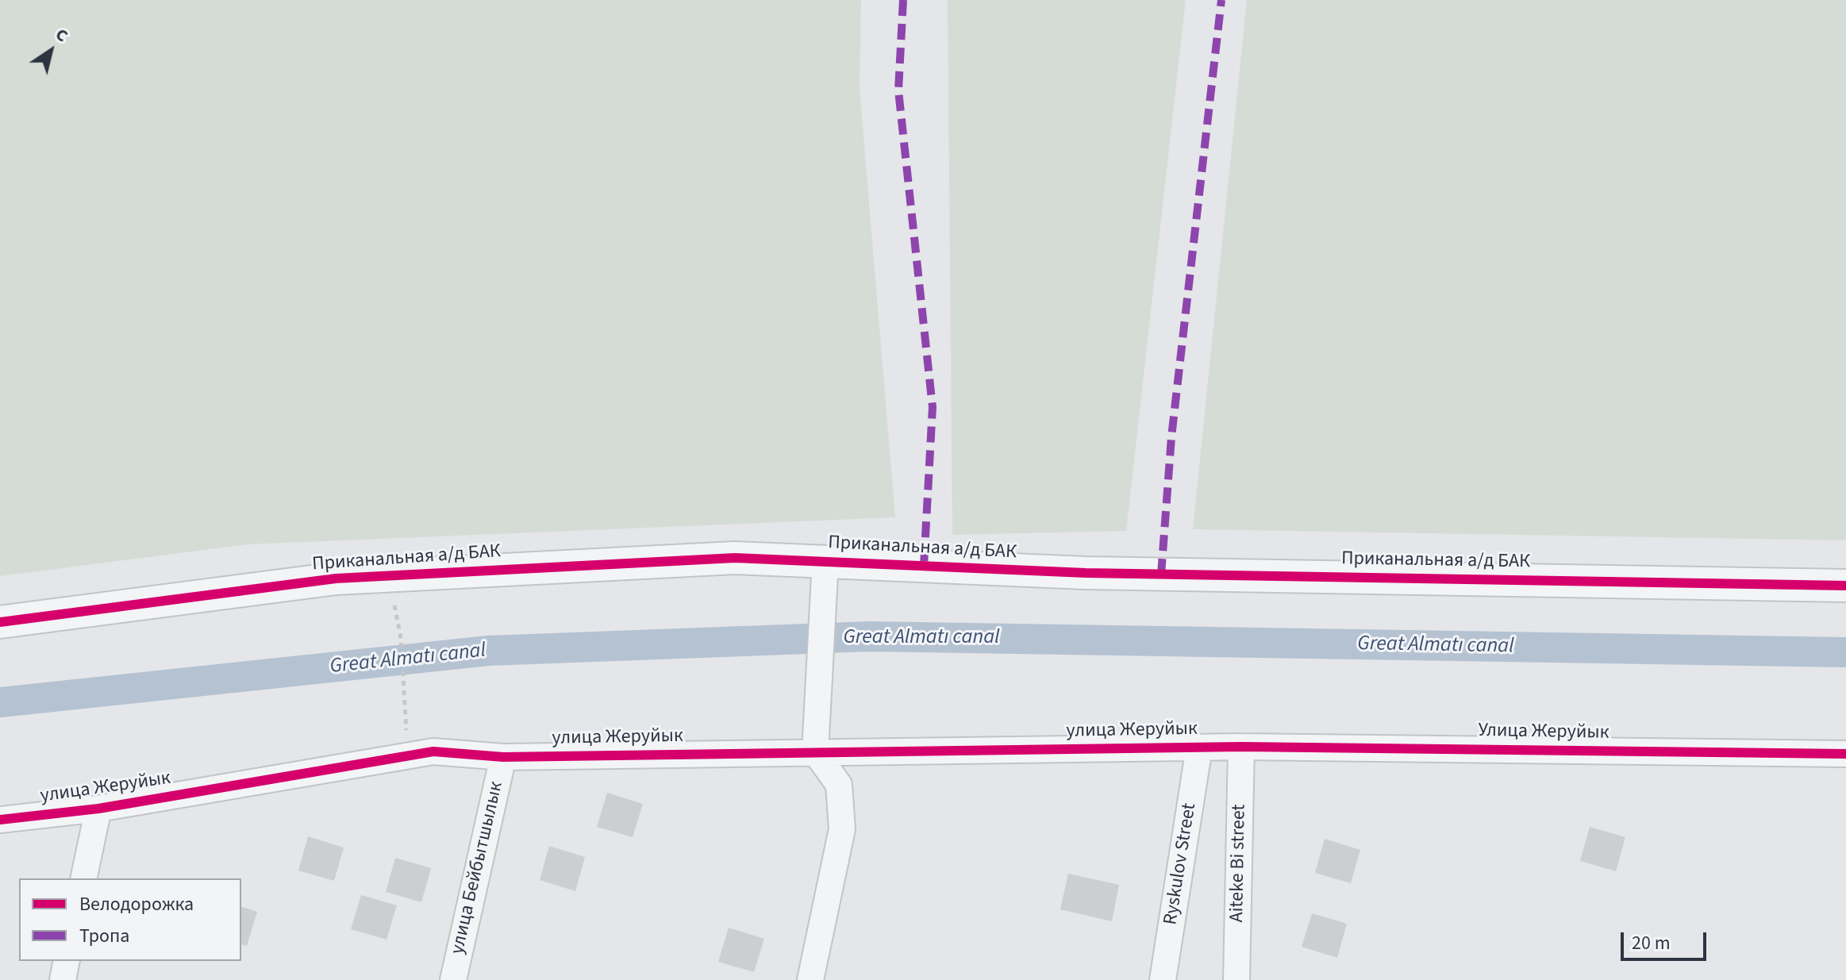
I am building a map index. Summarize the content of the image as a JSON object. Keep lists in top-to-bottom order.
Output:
{
  "streets": {
    "street": [
      "Приканальная а/д БАК",
      "улица Жеруйык",
      "Улица Жеруйык",
      "Aiteke Bi street",
      "Ryskulov Street",
      "улица Бейбытшылык"
    ]
  },
  "crossings": [
    ["улица Жеруйык", "Улица Жеруйык"],
    ["улица Жеруйык", "Aiteke Bi street"],
    ["улица Жеруйык", "Ryskulov Street"],
    ["улица Жеруйык", "улица Бейбытшылык"],
    ["Улица Жеруйык", "Aiteke Bi street"]
  ],
  "water": ["Great Almatı canal"],
  "legend": ["Велодорожка", "Тропа"],
  "scale_bar": "20 m",
  "north": "top right"
}
